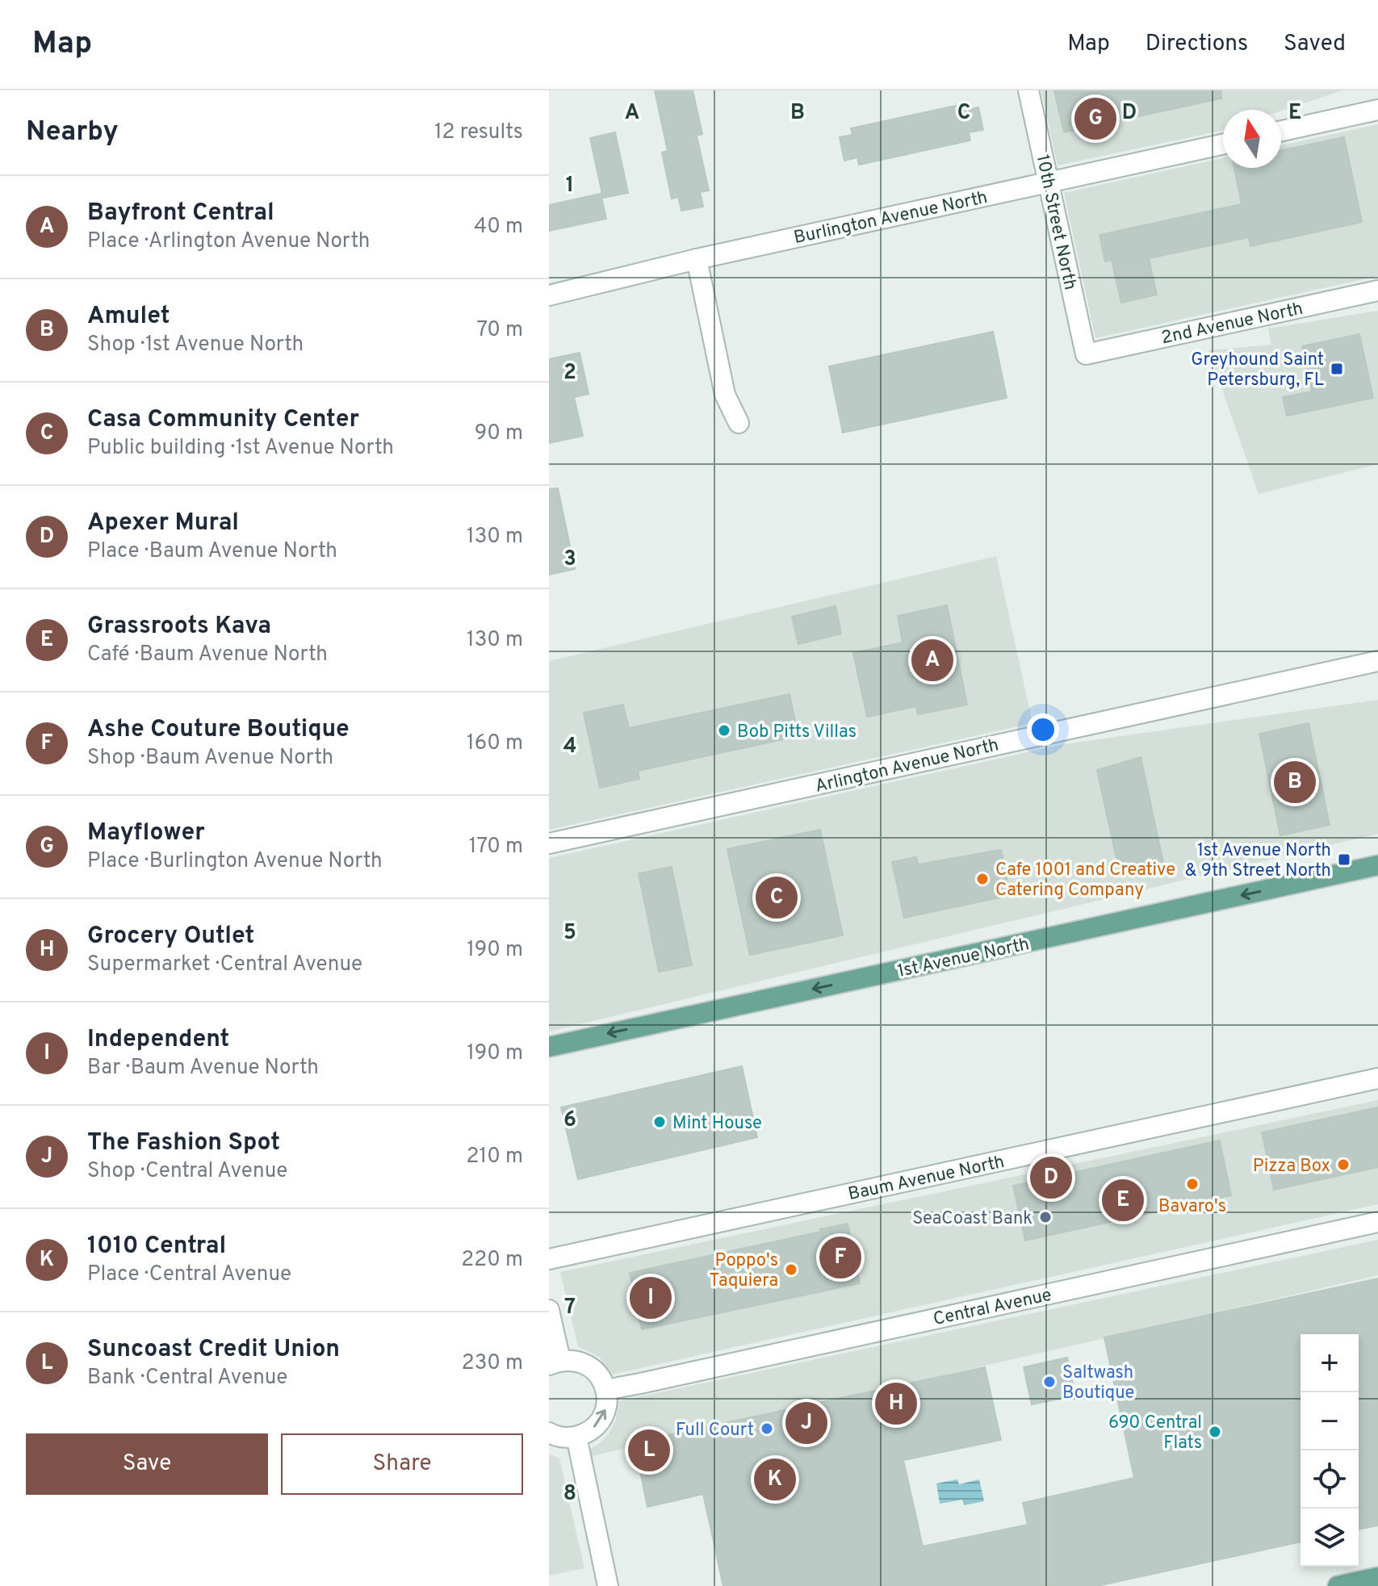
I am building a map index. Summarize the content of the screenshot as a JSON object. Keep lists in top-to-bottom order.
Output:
{
  "streets": {
    "main road": ["1st Avenue North"],
    "street": [
      "Burlington Avenue North",
      "10th Street North",
      "2nd Avenue North",
      "Arlington Avenue North",
      "Baum Avenue North",
      "Central Avenue"
    ]
  },
  "crossings": [
    ["Burlington Avenue North", "10th Street North"],
    ["10th Street North", "2nd Avenue North"]
  ],
  "one_way": ["1st Avenue North"],
  "places": {
    "transit": ["Greyhound Saint Petersburg, FL", "1st Avenue North & 9th Street North"],
    "other": [
      "Bob Pitts Villas",
      "Cafe 1001 and Creative Catering Company",
      "Mint House",
      "Pizza Box",
      "Bavaro's",
      "SeaCoast Bank",
      "Poppo's Taquiera",
      "Saltwash Boutique",
      "Full Court",
      "690 Central Flats"
    ]
  },
  "north": "top",
  "page": {
    "header": "Map",
    "nav": ["Map", "Directions", "Saved"],
    "heading": ["Nearby", "12 results"],
    "pins": [
      "G",
      "A",
      "B",
      "C",
      "D",
      "E",
      "F",
      "I",
      "H",
      "J",
      "L",
      "K"
    ],
    "list": [
      {
        "mark": "A",
        "name": "Bayfront Central",
        "note": "Place · Arlington Avenue North",
        "value": "40 m"
      },
      {
        "mark": "B",
        "name": "Amulet",
        "note": "Shop · 1st Avenue North",
        "value": "70 m"
      },
      {
        "mark": "C",
        "name": "Casa Community Center",
        "note": "Public building · 1st Avenue North",
        "value": "90 m"
      },
      {
        "mark": "D",
        "name": "Apexer Mural",
        "note": "Place · Baum Avenue North",
        "value": "130 m"
      },
      {
        "mark": "E",
        "name": "Grassroots Kava",
        "note": "Café · Baum Avenue North",
        "value": "130 m"
      },
      {
        "mark": "F",
        "name": "Ashe Couture Boutique",
        "note": "Shop · Baum Avenue North",
        "value": "160 m"
      },
      {
        "mark": "G",
        "name": "Mayflower",
        "note": "Place · Burlington Avenue North",
        "value": "170 m"
      },
      {
        "mark": "H",
        "name": "Grocery Outlet",
        "note": "Supermarket · Central Avenue",
        "value": "190 m"
      },
      {
        "mark": "I",
        "name": "Independent",
        "note": "Bar · Baum Avenue North",
        "value": "190 m"
      },
      {
        "mark": "J",
        "name": "The Fashion Spot",
        "note": "Shop · Central Avenue",
        "value": "210 m"
      },
      {
        "mark": "K",
        "name": "1010 Central",
        "note": "Place · Central Avenue",
        "value": "220 m"
      },
      {
        "mark": "L",
        "name": "Suncoast Credit Union",
        "note": "Bank · Central Avenue",
        "value": "230 m"
      }
    ],
    "map_buttons": ["+", "−"],
    "buttons": ["Save", "Share"]
  },
  "grid": {
    "columns": [
      "A",
      "B",
      "C",
      "D",
      "E"
    ],
    "rows": [
      "1",
      "2",
      "3",
      "4",
      "5",
      "6",
      "7",
      "8"
    ]
  }
}
